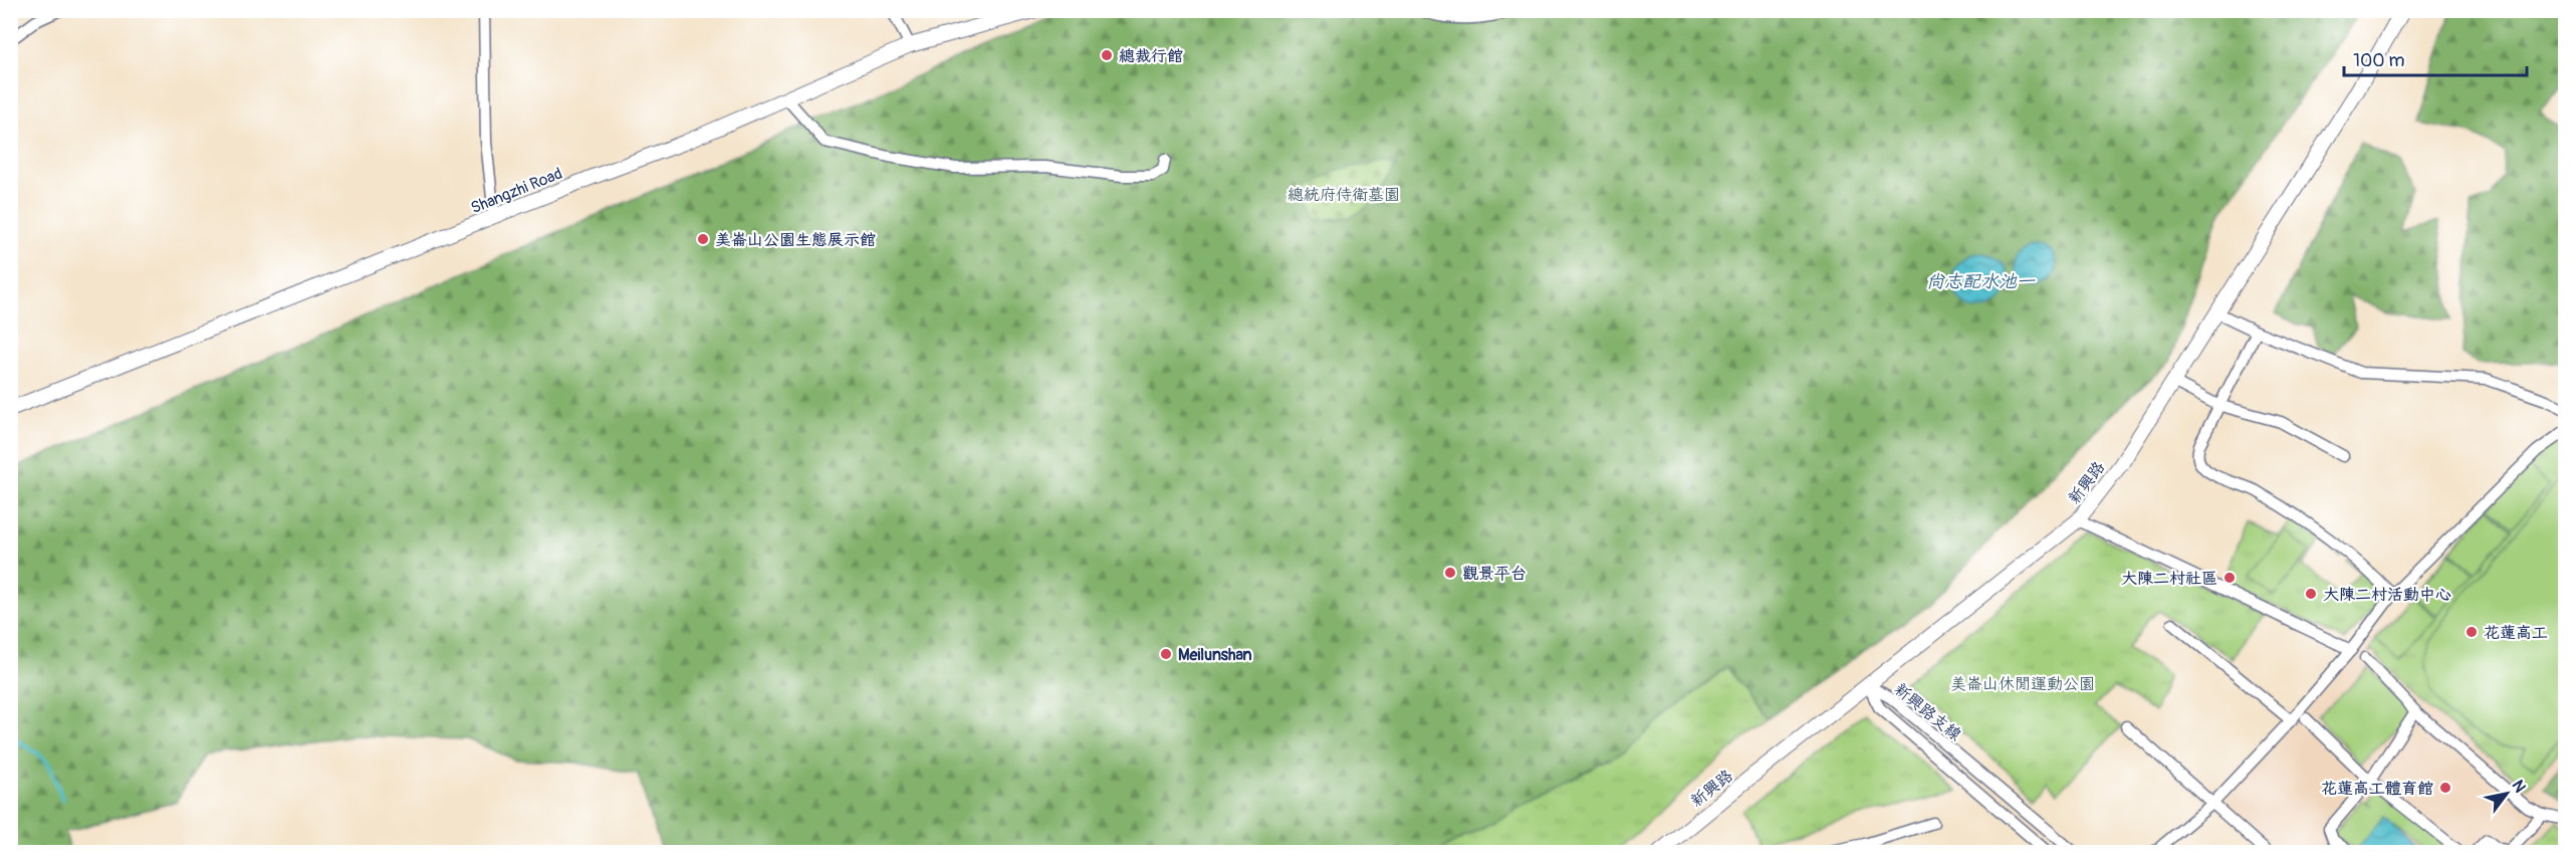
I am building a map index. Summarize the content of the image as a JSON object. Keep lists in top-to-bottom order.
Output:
{
  "streets": {
    "street": ["Shangzhi Road", "新興路", "新興路支線"]
  },
  "crossings": [
    ["新興路", "新興路支線"]
  ],
  "water": ["尚志配水池一"],
  "parks": ["總統府侍衛墓園", "美崙山休閒運動公園"],
  "places": [
    "總裁行館",
    "美崙山公園生態展示館",
    "觀景平台",
    "大陳二村社區",
    "大陳二村活動中心",
    "花蓮高工",
    "Meilunshan",
    "花蓮高工體育館"
  ],
  "scale_bar": "100 m",
  "north": "top right"
}
